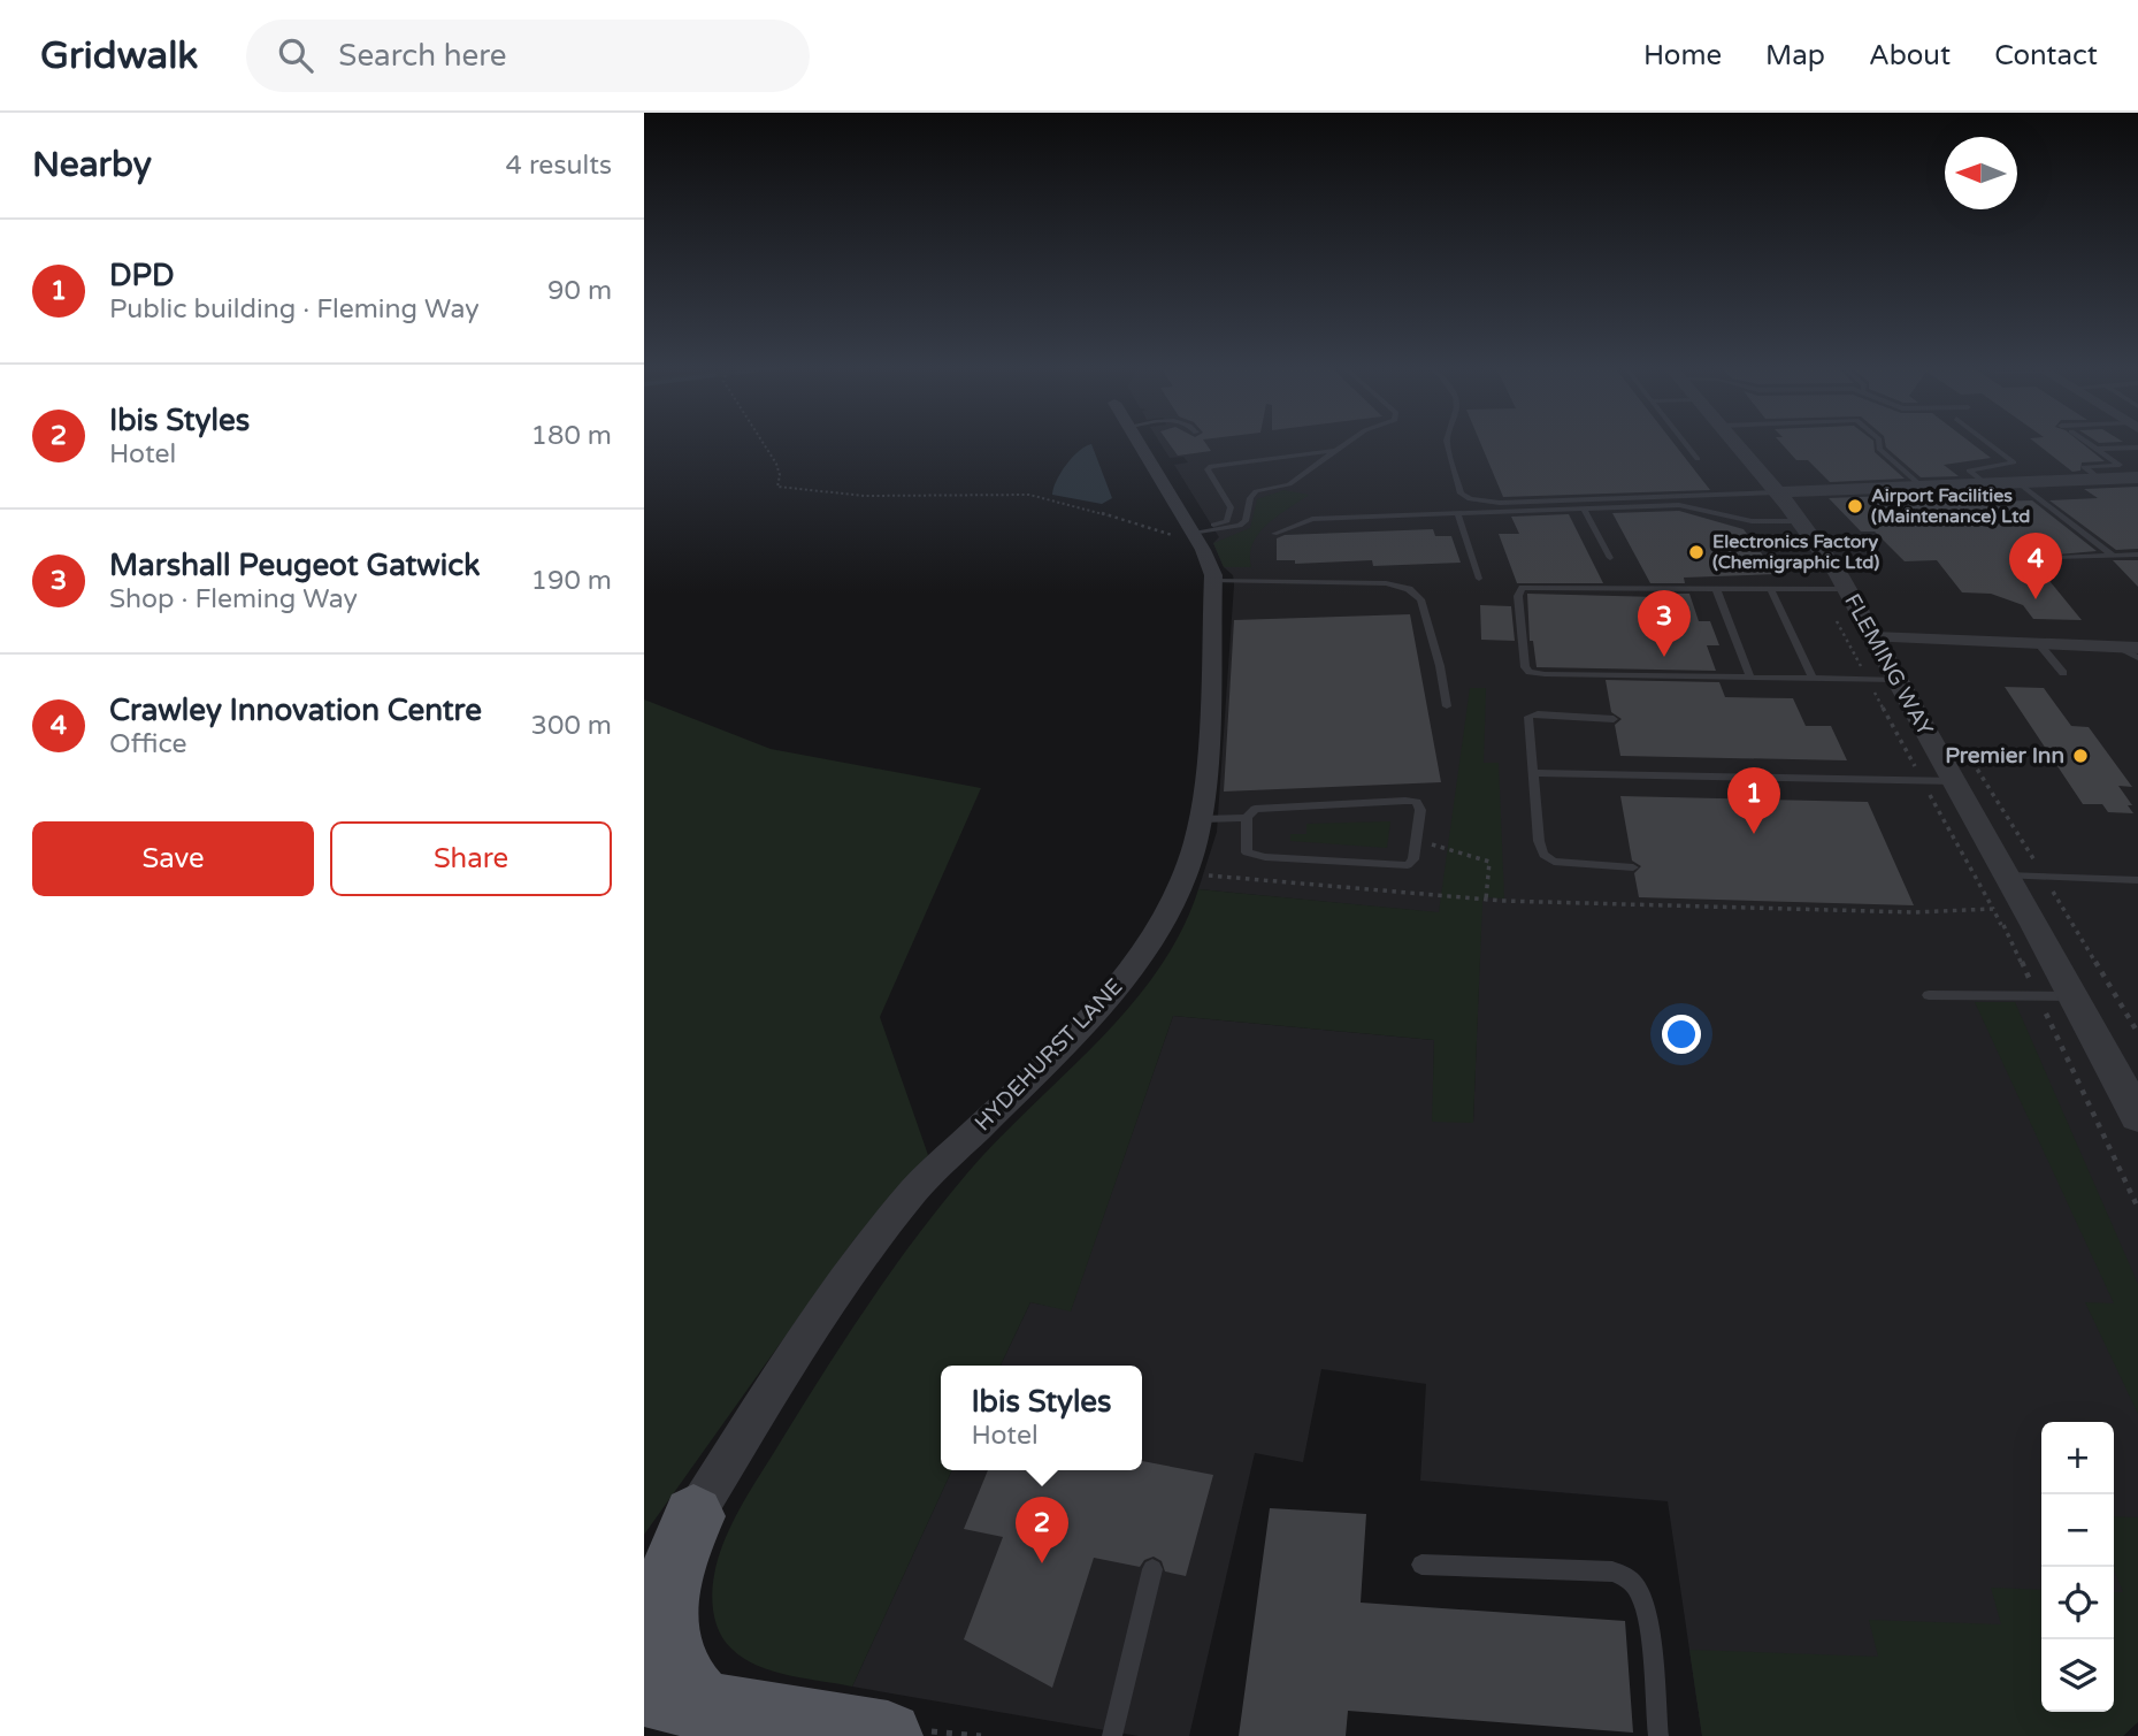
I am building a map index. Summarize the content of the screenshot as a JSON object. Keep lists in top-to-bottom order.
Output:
{
  "streets": {
    "street": ["FLEMING WAY", "HYDEHURST LANE"]
  },
  "places": ["Airport Facilities (Maintenance) Ltd", "Electronics Factory (Chemigraphic Ltd)", "Premier Inn"],
  "north": "left",
  "page": {
    "header": "Gridwalk",
    "search": "Search here",
    "nav": [
      "Home",
      "Map",
      "About",
      "Contact"
    ],
    "heading": ["Nearby", "4 results"],
    "list": [
      {
        "mark": "1",
        "name": "DPD",
        "note": "Public building · Fleming Way",
        "value": "90 m"
      },
      {
        "mark": "2",
        "name": "Ibis Styles",
        "note": "Hotel",
        "value": "180 m"
      },
      {
        "mark": "3",
        "name": "Marshall Peugeot Gatwick",
        "note": "Shop · Fleming Way",
        "value": "190 m"
      },
      {
        "mark": "4",
        "name": "Crawley Innovation Centre",
        "note": "Office",
        "value": "300 m"
      }
    ],
    "pins": [
      "4",
      "3",
      "1",
      "2"
    ],
    "buttons": ["Save", "Share"],
    "popup": ["Ibis Styles", "Hotel"],
    "map_buttons": ["+", "−"]
  }
}
